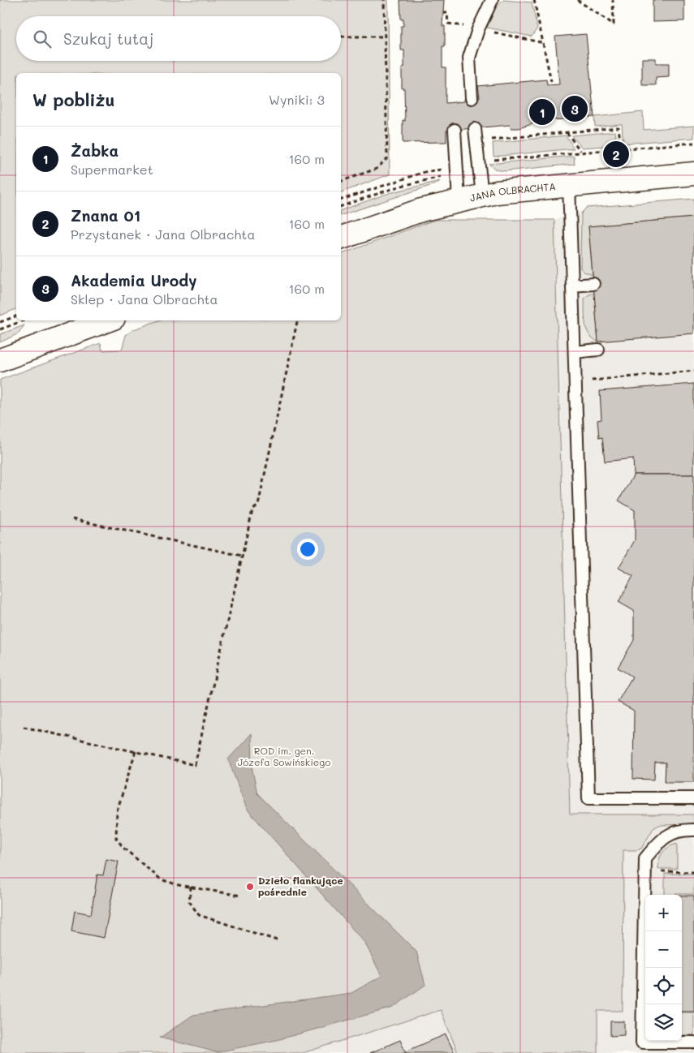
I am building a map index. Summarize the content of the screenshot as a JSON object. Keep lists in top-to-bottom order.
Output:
{
  "streets": {
    "street": ["JANA OLBRACHTA"]
  },
  "parks": ["ROD im. gen. Józefa Sowińskiego"],
  "places": ["Dzieło flankujące pośrednie"],
  "page": {
    "search": "Szukaj tutaj",
    "heading": ["W pobliżu", "Wyniki: 3"],
    "pins": ["3", "1", "2"],
    "list": [
      {
        "mark": "1",
        "name": "Żabka",
        "note": "Supermarket",
        "value": "160 m"
      },
      {
        "mark": "2",
        "name": "Znana 01",
        "note": "Przystanek · Jana Olbrachta",
        "value": "160 m"
      },
      {
        "mark": "3",
        "name": "Akademia Urody",
        "note": "Sklep · Jana Olbrachta",
        "value": "160 m"
      }
    ],
    "map_buttons": ["+", "−"]
  }
}
